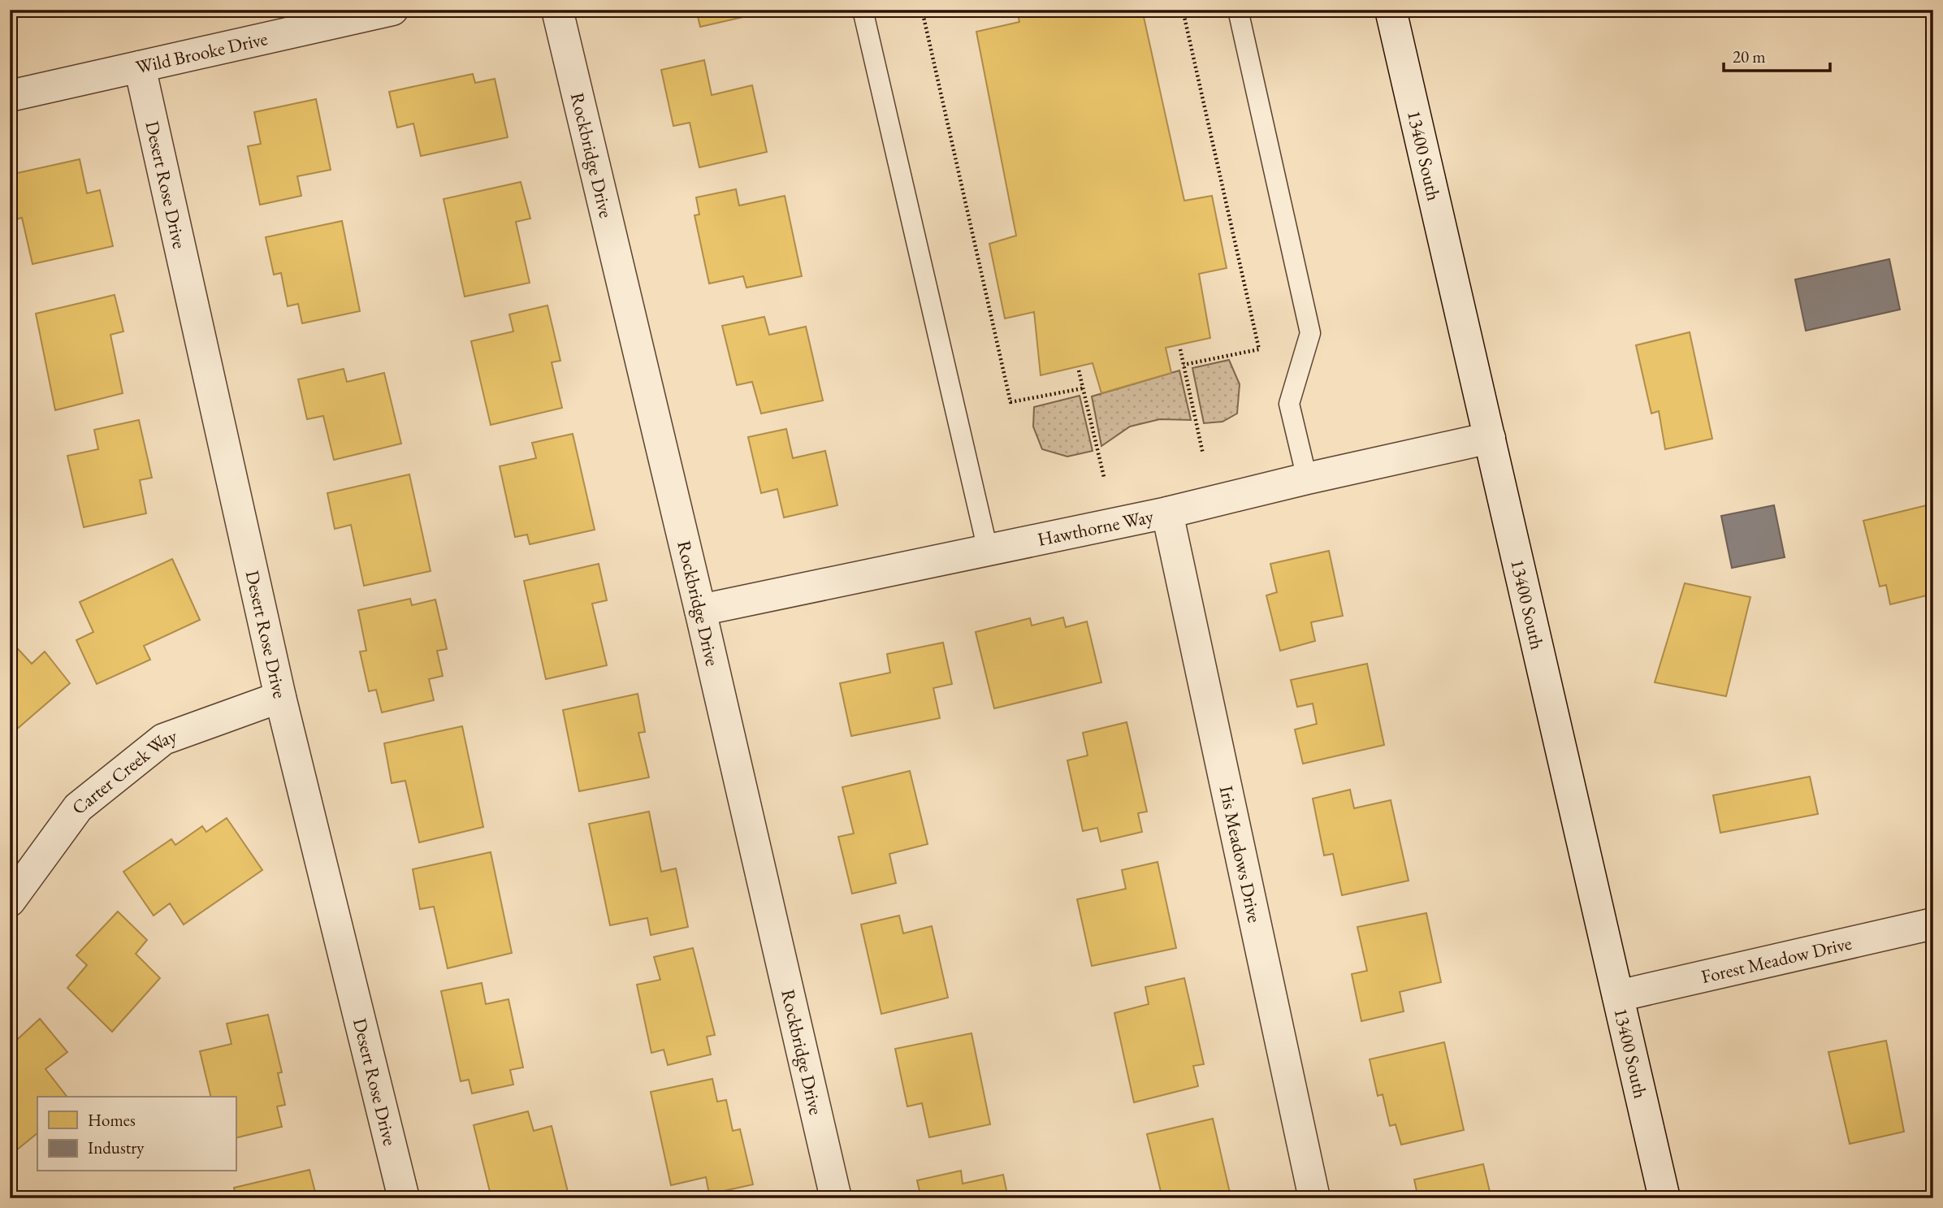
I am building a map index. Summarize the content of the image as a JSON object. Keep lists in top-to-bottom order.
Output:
{
  "streets": {
    "street": [
      "Wild Brooke Drive",
      "Rockbridge Drive",
      "13400 South",
      "Desert Rose Drive",
      "Hawthorne Way",
      "Carter Creek Way",
      "Iris Meadows Drive",
      "Forest Meadow Drive"
    ]
  },
  "crossings": [
    ["Wild Brooke Drive", "Desert Rose Drive"],
    ["Rockbridge Drive", "Hawthorne Way"],
    ["13400 South", "Hawthorne Way"],
    ["13400 South", "Forest Meadow Drive"],
    ["Desert Rose Drive", "Carter Creek Way"],
    ["Hawthorne Way", "Iris Meadows Drive"]
  ],
  "legend": ["Homes", "Industry"],
  "scale_bar": "20 m"
}
